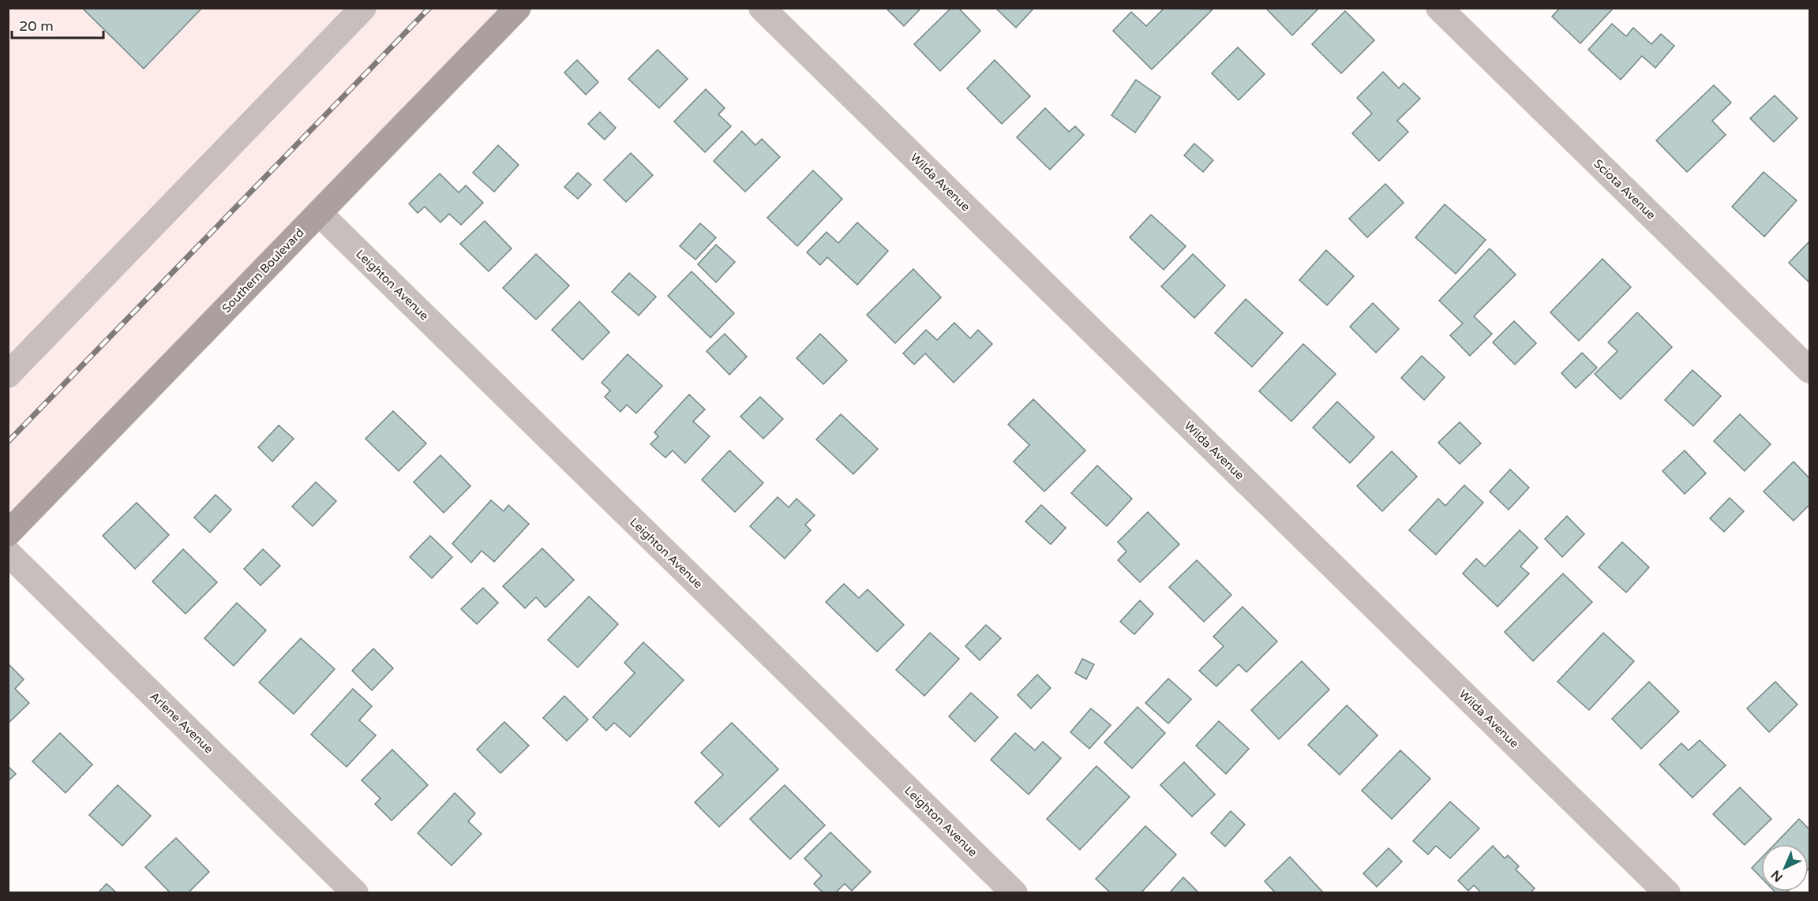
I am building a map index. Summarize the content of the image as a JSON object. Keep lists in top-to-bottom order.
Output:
{
  "streets": {
    "street": [
      "Wilda Avenue",
      "Sciota Avenue",
      "Southern Boulevard",
      "Leighton Avenue",
      "Arlene Avenue"
    ]
  },
  "crossings": [
    ["Southern Boulevard", "Leighton Avenue"]
  ],
  "scale_bar": "20 m",
  "north": "bottom left"
}
